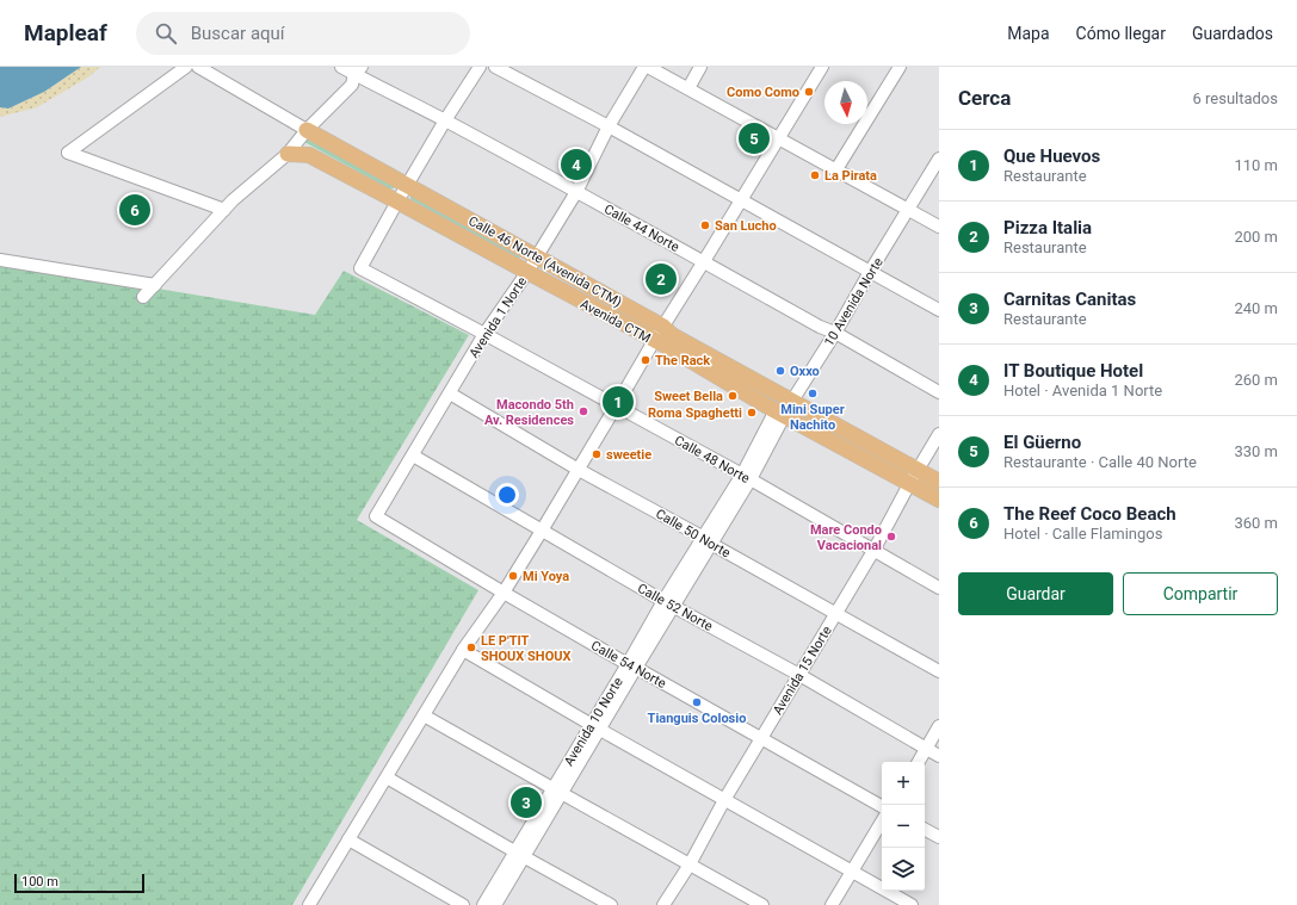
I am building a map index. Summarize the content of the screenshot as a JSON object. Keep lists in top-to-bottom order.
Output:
{
  "streets": {
    "main road": ["Calle 46 Norte (Avenida CTM)", "Avenida CTM"],
    "street": [
      "Calle 44 Norte",
      "10 Avenida Norte",
      "Avenida 1 Norte",
      "Calle 48 Norte",
      "Calle 50 Norte",
      "Calle 52 Norte",
      "Calle 54 Norte",
      "Avenida 15 Norte",
      "Avenida 10 Norte"
    ]
  },
  "crossings": [
    ["Calle 44 Norte", "10 Avenida Norte"],
    ["Calle 44 Norte", "Avenida 1 Norte"],
    ["Calle 46 Norte (Avenida CTM)", "10 Avenida Norte"],
    ["Calle 46 Norte (Avenida CTM)", "Avenida 1 Norte"],
    ["Calle 46 Norte (Avenida CTM)", "Avenida CTM"],
    ["10 Avenida Norte", "Avenida CTM"],
    ["10 Avenida Norte", "Calle 48 Norte"],
    ["10 Avenida Norte", "Calle 50 Norte"],
    ["10 Avenida Norte", "Avenida 10 Norte"],
    ["Avenida 1 Norte", "Avenida CTM"],
    ["Avenida 1 Norte", "Calle 48 Norte"],
    ["Avenida 1 Norte", "Calle 50 Norte"],
    ["Avenida 1 Norte", "Calle 52 Norte"],
    ["Avenida 1 Norte", "Calle 54 Norte"],
    ["Avenida CTM", "Calle 48 Norte"],
    ["Avenida CTM", "Avenida 15 Norte"],
    ["Calle 48 Norte", "Avenida 15 Norte"],
    ["Calle 50 Norte", "Avenida 15 Norte"],
    ["Calle 50 Norte", "Avenida 10 Norte"],
    ["Calle 52 Norte", "Avenida 15 Norte"],
    ["Calle 52 Norte", "Avenida 10 Norte"],
    ["Calle 54 Norte", "Avenida 15 Norte"],
    ["Calle 54 Norte", "Avenida 10 Norte"]
  ],
  "places": [
    "Como Como",
    "La Pirata",
    "San Lucho",
    "The Rack",
    "Oxxo",
    "Mini Super Nachito",
    "Sweet Bella",
    "Macondo 5th Av. Residences",
    "Roma Spaghetti",
    "sweetie",
    "Mare Condo Vacacional",
    "Mi Yoya",
    "LE P'TIT SHOUX SHOUX",
    "Tianguis Colosio"
  ],
  "scale_bar": "100 m",
  "north": "bottom",
  "page": {
    "header": "Mapleaf",
    "search": "Buscar aquí",
    "nav": ["Mapa", "Cómo llegar", "Guardados"],
    "heading": ["Cerca", "6 resultados"],
    "pins": [
      "5",
      "4",
      "6",
      "2",
      "1",
      "3"
    ],
    "list": [
      {
        "mark": "1",
        "name": "Que Huevos",
        "note": "Restaurante",
        "value": "110 m"
      },
      {
        "mark": "2",
        "name": "Pizza Italia",
        "note": "Restaurante",
        "value": "200 m"
      },
      {
        "mark": "3",
        "name": "Carnitas Canitas",
        "note": "Restaurante",
        "value": "240 m"
      },
      {
        "mark": "4",
        "name": "IT Boutique Hotel",
        "note": "Hotel · Avenida 1 Norte",
        "value": "260 m"
      },
      {
        "mark": "5",
        "name": "El Güerno",
        "note": "Restaurante · Calle 40 Norte",
        "value": "330 m"
      },
      {
        "mark": "6",
        "name": "The Reef Coco Beach",
        "note": "Hotel · Calle Flamingos",
        "value": "360 m"
      }
    ],
    "buttons": ["Guardar", "Compartir"],
    "map_buttons": ["+", "−"],
    "scale": "100 m"
  }
}
